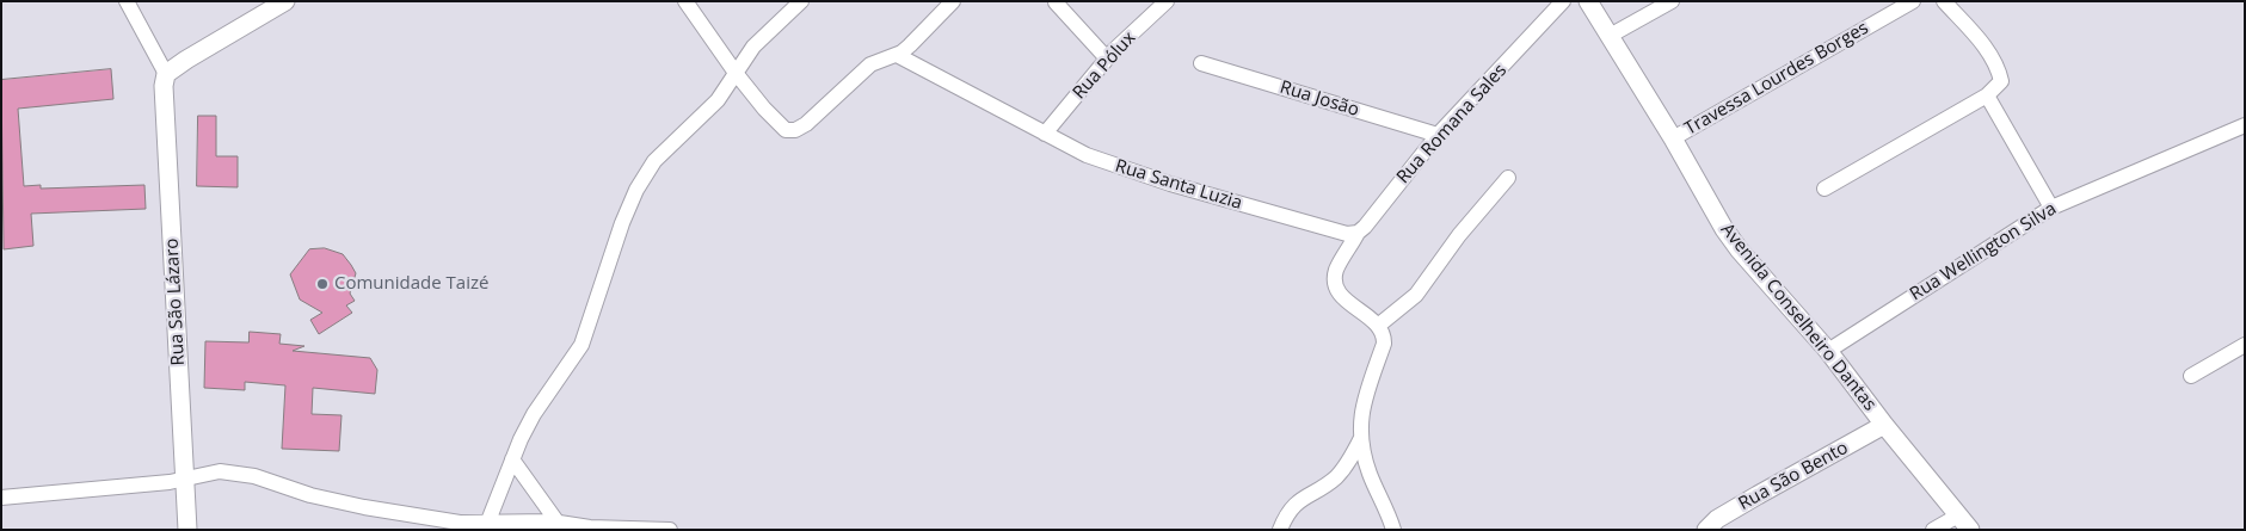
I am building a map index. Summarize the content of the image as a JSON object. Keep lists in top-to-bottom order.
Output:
{
  "streets": {
    "street": [
      "Rua Pólux",
      "Travessa Lourdes Borges",
      "Rua Josão",
      "Rua Romana Sales",
      "Rua Santa Luzia",
      "Rua Wellington Silva",
      "Rua São Lázaro",
      "Avenida Conselheiro Dantas",
      "Rua São Bento"
    ]
  },
  "crossings": [
    ["Rua Pólux", "Rua Santa Luzia"],
    ["Travessa Lourdes Borges", "Avenida Conselheiro Dantas"],
    ["Rua Josão", "Rua Romana Sales"],
    ["Rua Romana Sales", "Rua Santa Luzia"],
    ["Rua Wellington Silva", "Avenida Conselheiro Dantas"],
    ["Avenida Conselheiro Dantas", "Rua São Bento"]
  ],
  "places": ["Comunidade Taizé"]
}
